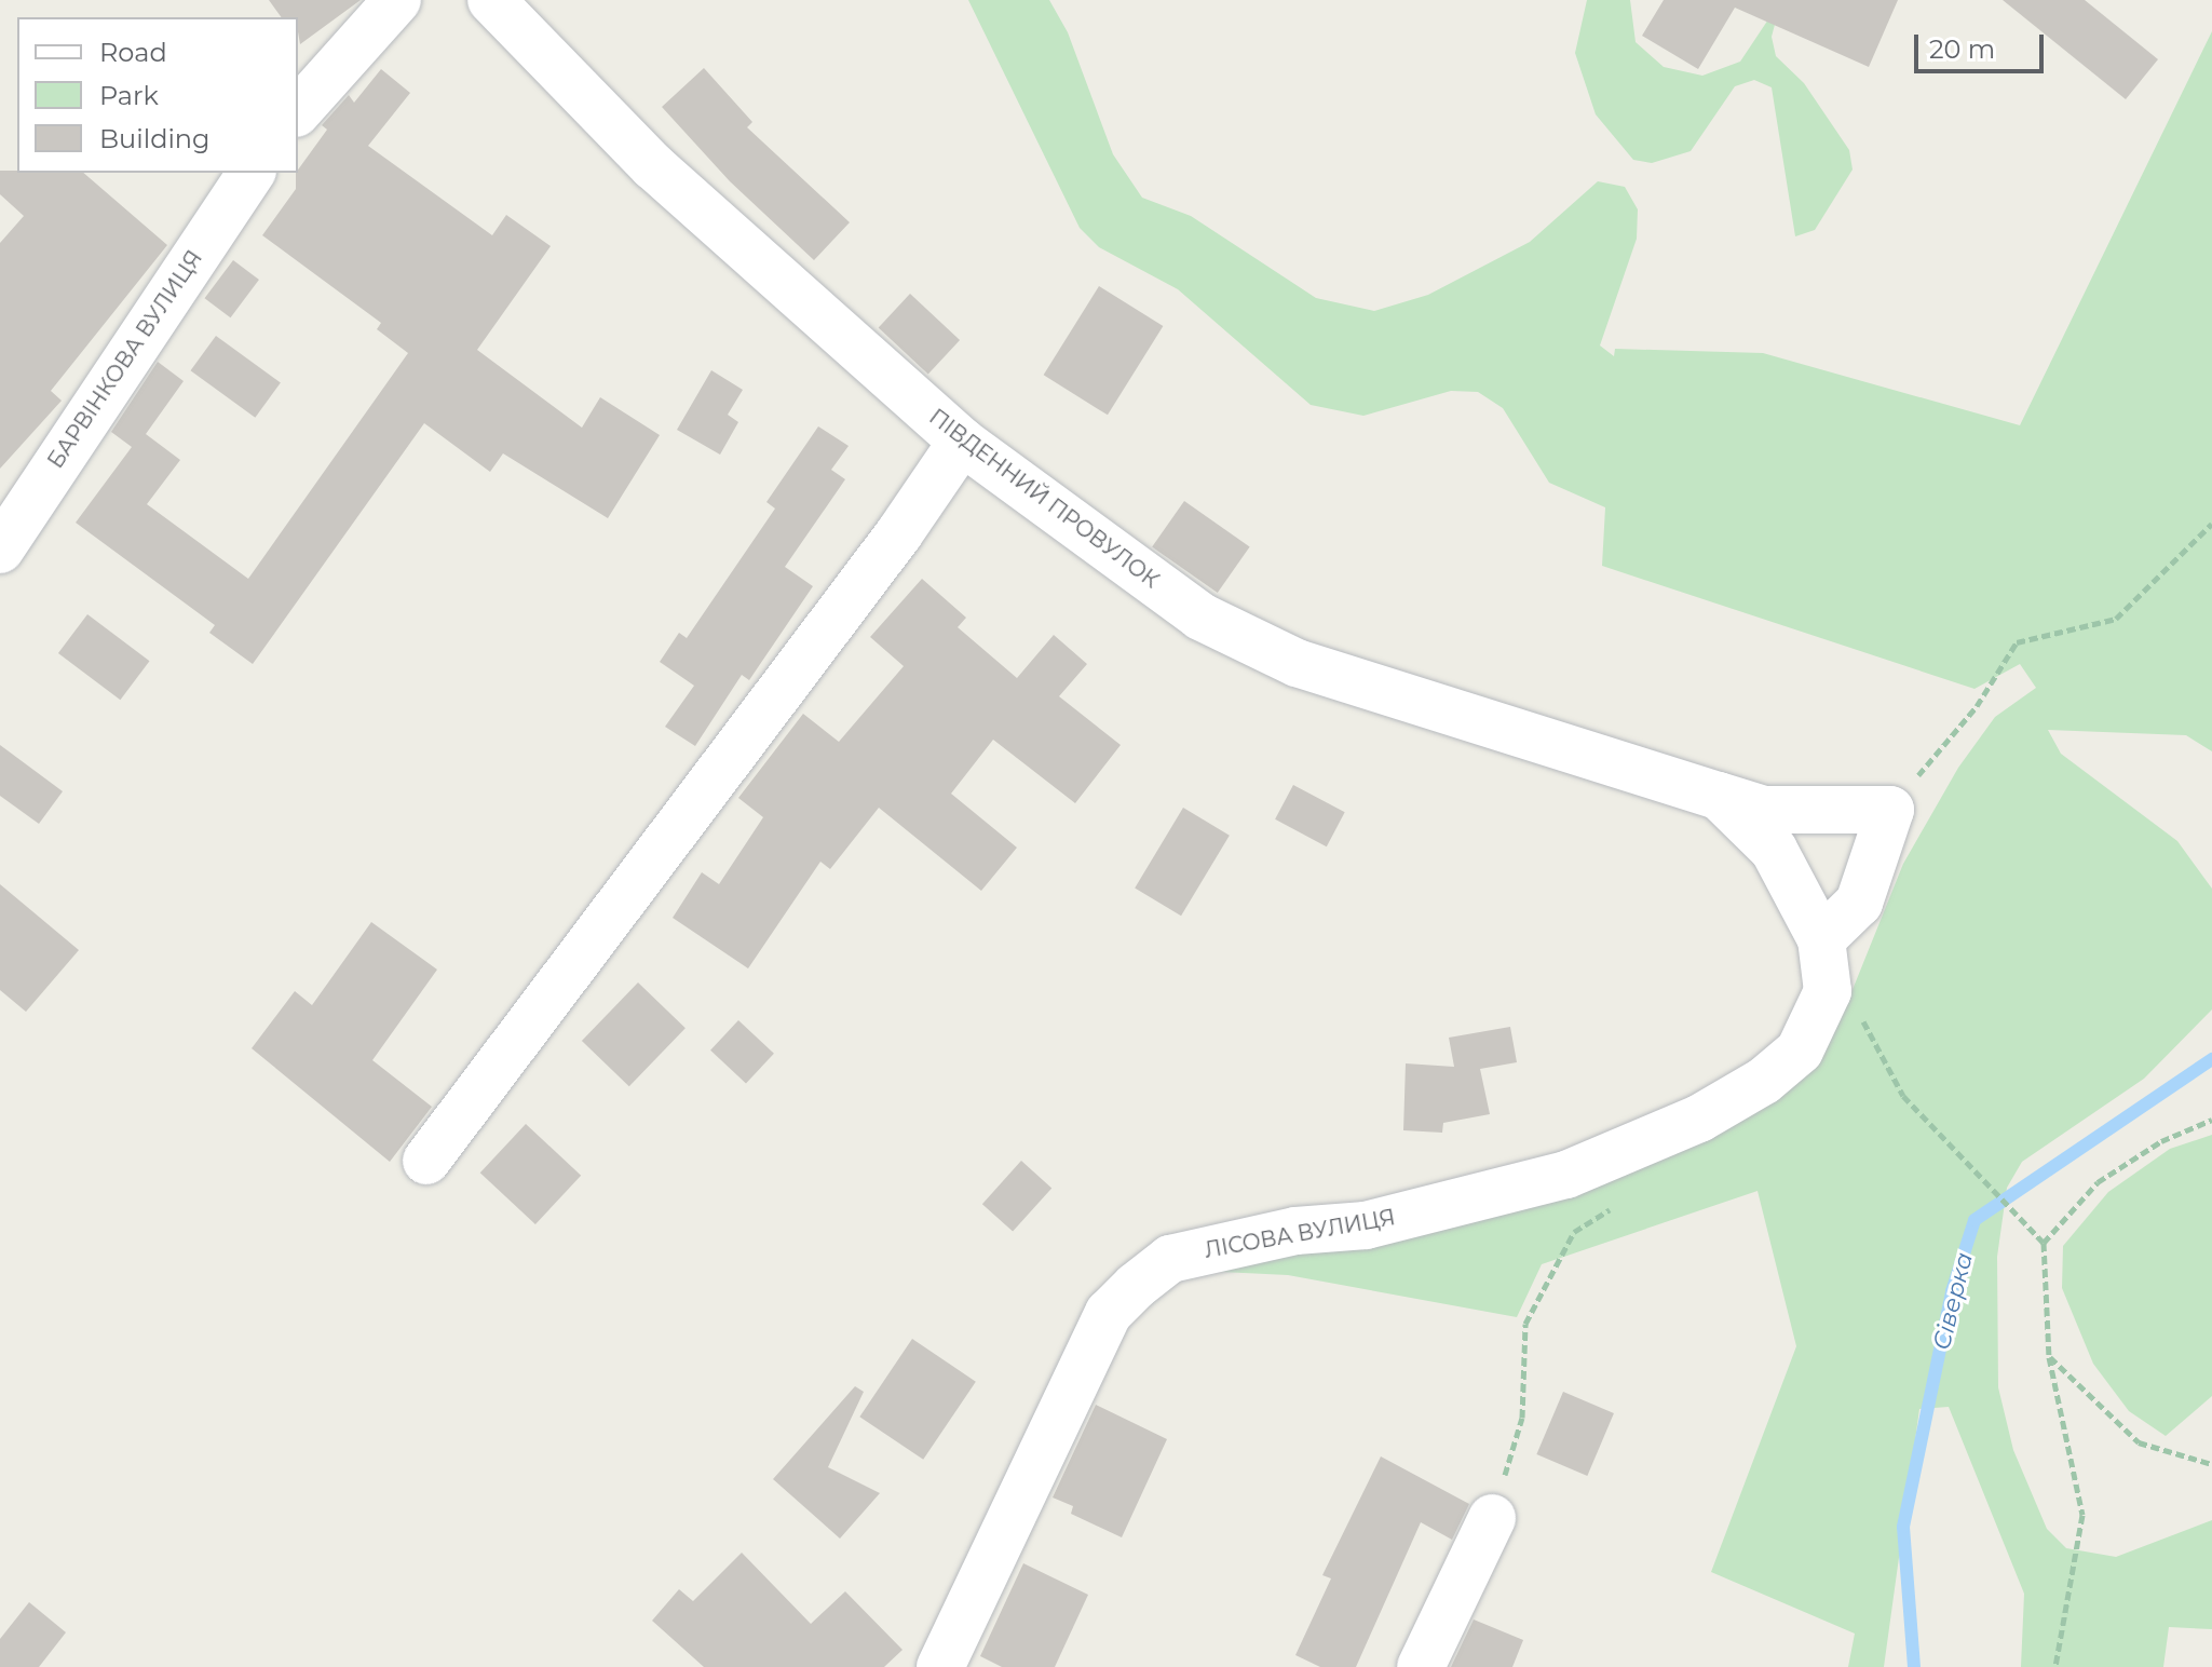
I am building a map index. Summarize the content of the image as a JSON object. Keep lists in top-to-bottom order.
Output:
{
  "streets": {
    "street": ["БАРВІНКОВА ВУЛИЦЯ", "ПІВДЕННИЙ ПРОВУЛОК", "ЛІСОВА ВУЛИЦЯ"]
  },
  "crossings": [
    ["ПІВДЕННИЙ ПРОВУЛОК", "ЛІСОВА ВУЛИЦЯ"]
  ],
  "water": ["Сіверка"],
  "legend": ["Road", "Park", "Building"],
  "scale_bar": "20 m"
}
